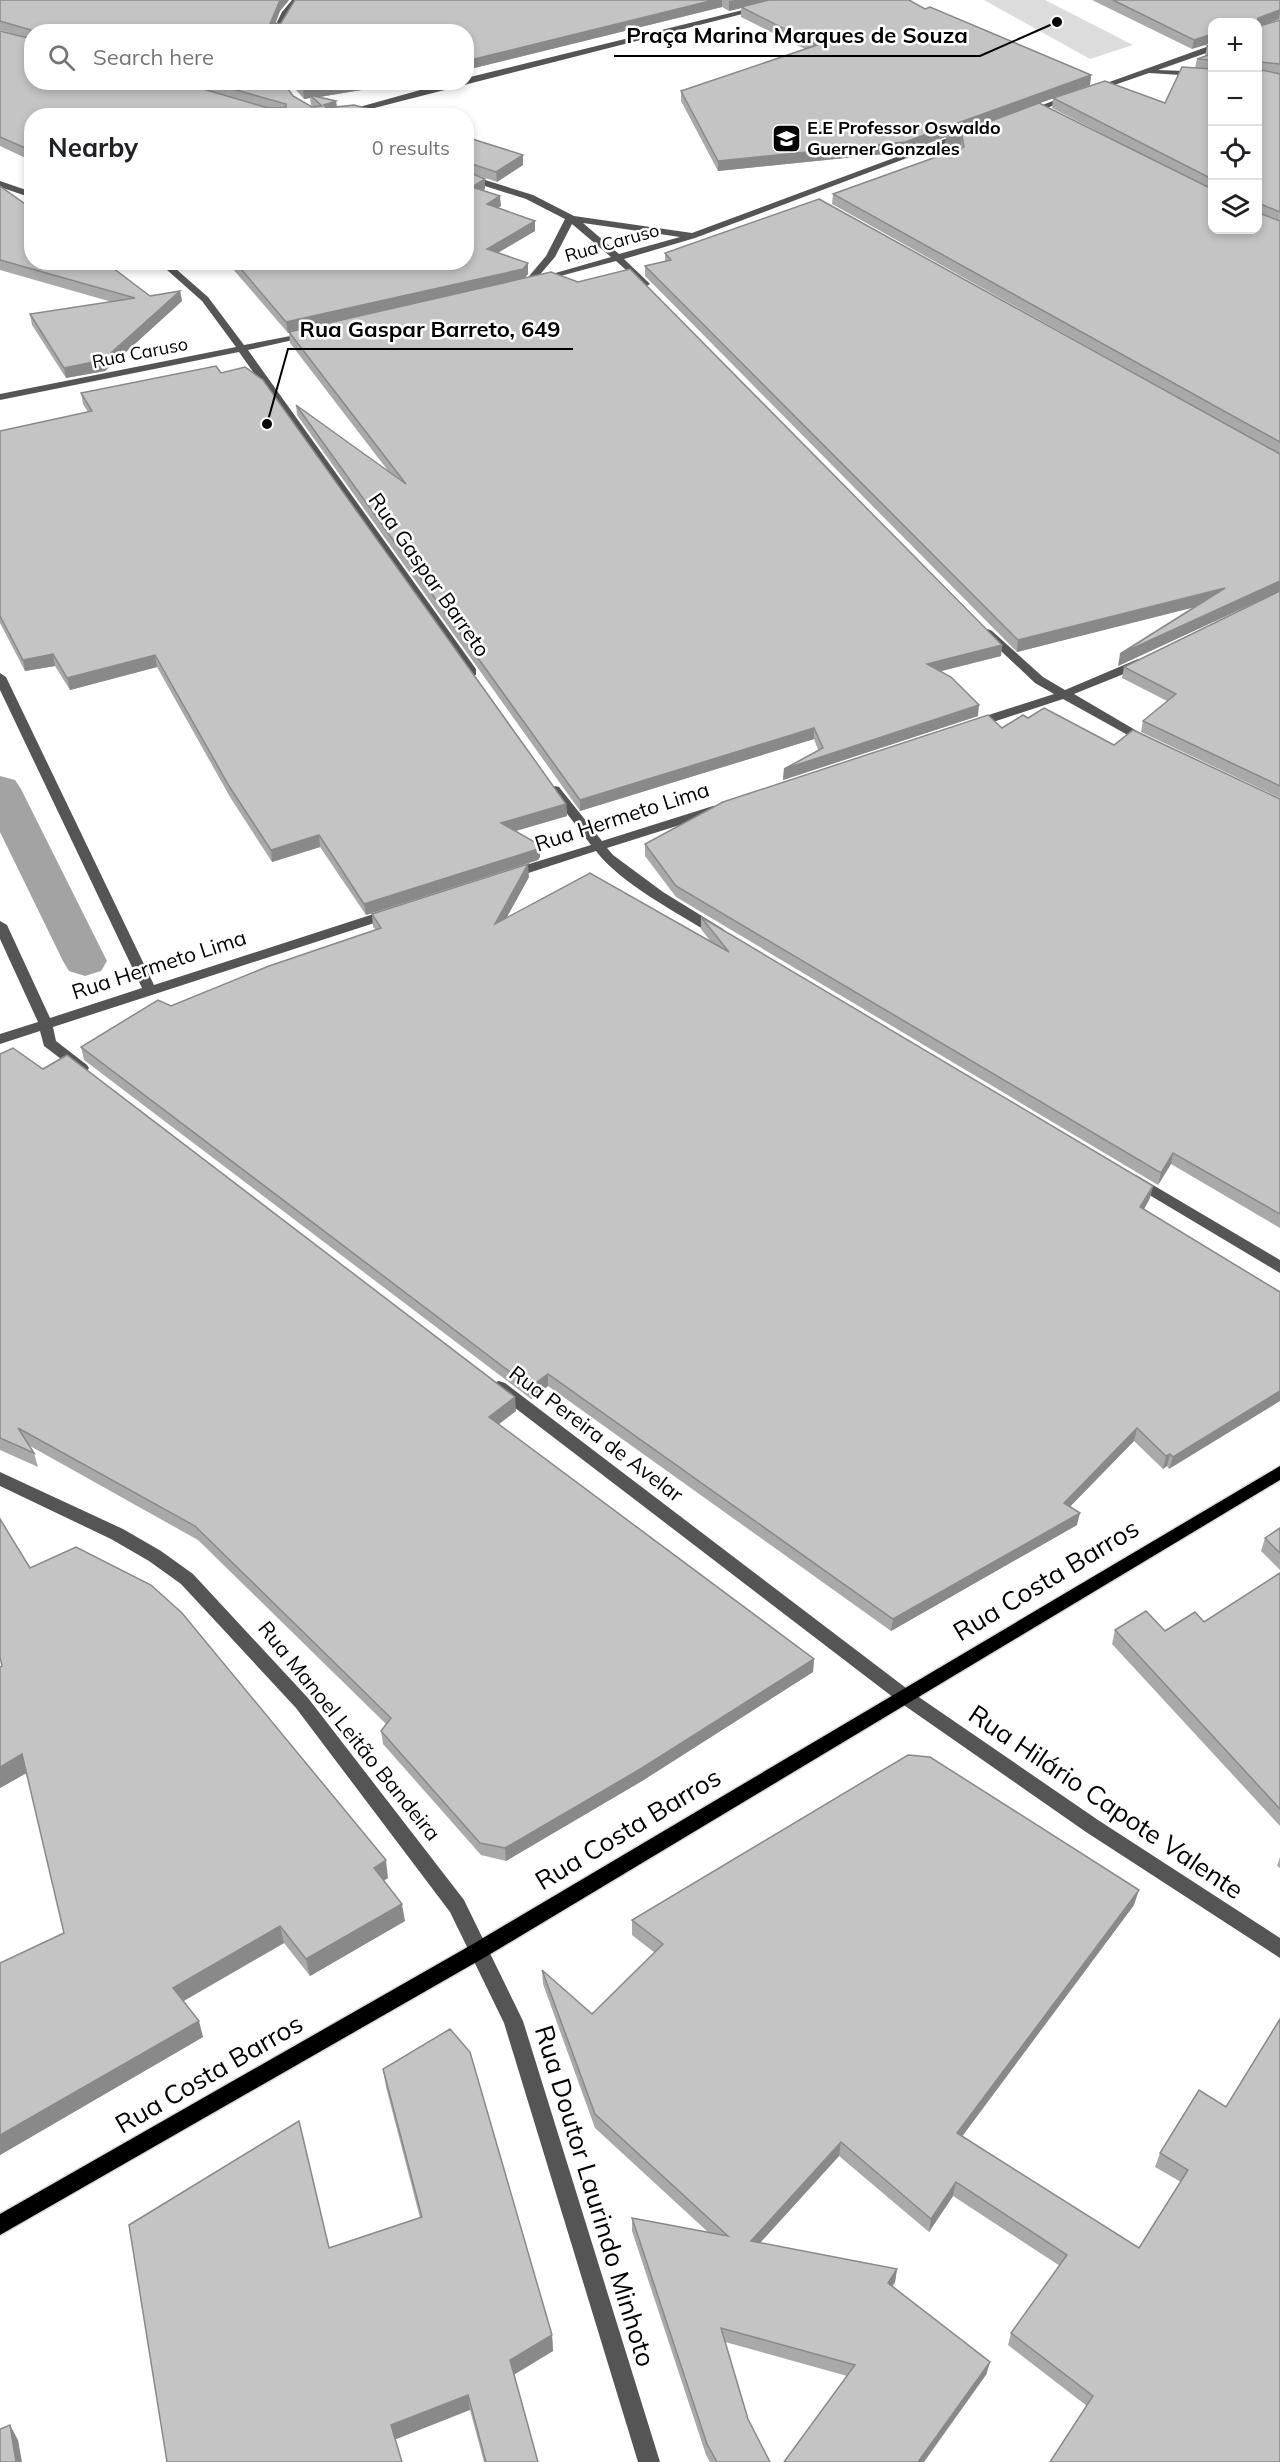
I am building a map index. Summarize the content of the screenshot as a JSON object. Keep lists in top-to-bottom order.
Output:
{
  "streets": {
    "main road": ["Rua Costa Barros"],
    "street": [
      "Rua Caruso",
      "Rua Gaspar Barreto",
      "Rua Hermeto Lima",
      "Rua Pereira de Avelar",
      "Rua Manoel Leitão Bandeira",
      "Rua Hilário Capote Valente",
      "Rua Doutor Laurindo Minhoto"
    ]
  },
  "crossings": [
    ["Rua Caruso", "Rua Gaspar Barreto"],
    ["Rua Pereira de Avelar", "Rua Costa Barros"],
    ["Rua Pereira de Avelar", "Rua Hilário Capote Valente"],
    ["Rua Costa Barros", "Rua Manoel Leitão Bandeira"],
    ["Rua Costa Barros", "Rua Hilário Capote Valente"],
    ["Rua Costa Barros", "Rua Doutor Laurindo Minhoto"],
    ["Rua Manoel Leitão Bandeira", "Rua Doutor Laurindo Minhoto"]
  ],
  "places": {
    "other": ["Praça Marina Marques de Souza", "Rua Gaspar Barreto, 649"],
    "school or university": ["E.E Professor Oswaldo Guerner Gonzales"]
  },
  "page": {
    "map_buttons": ["+", "−"],
    "search": "Search here",
    "heading": ["Nearby", "0 results"]
  }
}
